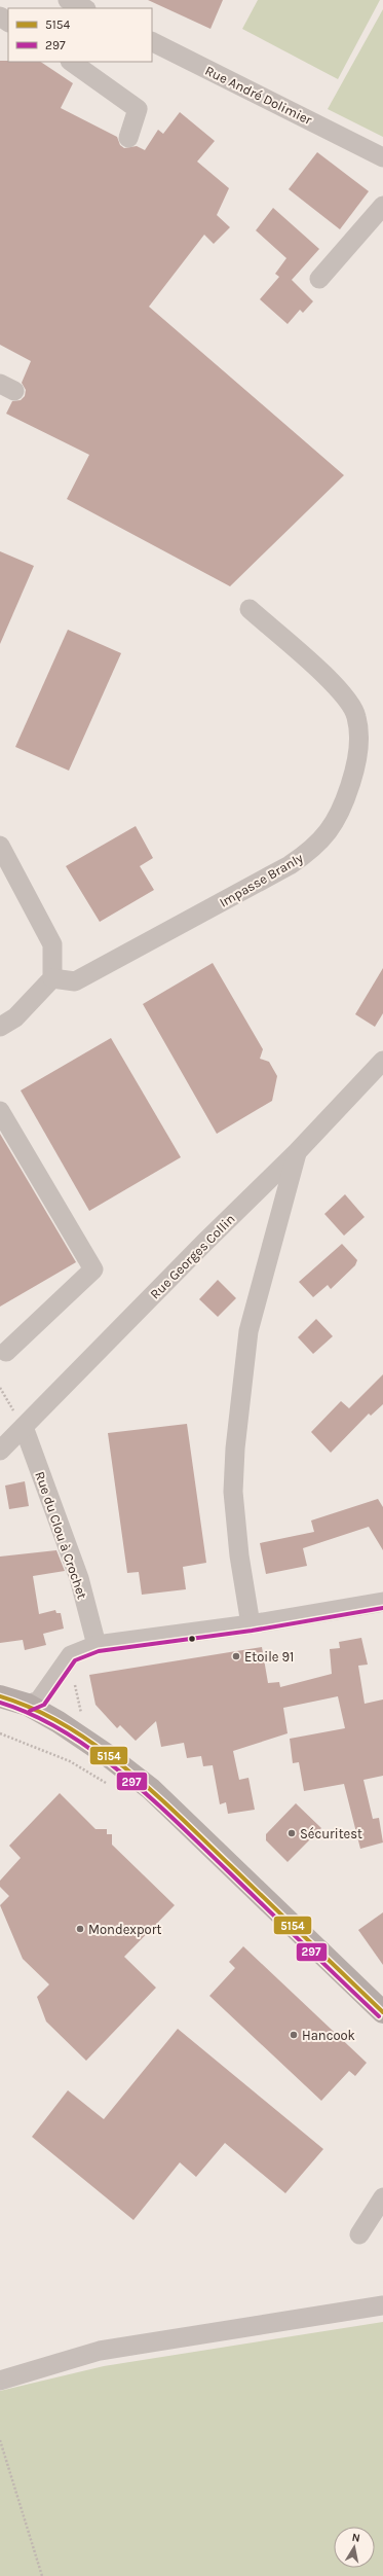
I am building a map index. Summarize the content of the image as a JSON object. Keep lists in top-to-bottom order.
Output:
{
  "streets": {
    "street": [
      "Rue André Dolimier",
      "Impasse Branly",
      "Rue Georges Collin",
      "Rue du Clou à Crochet"
    ]
  },
  "crossings": [
    ["Rue Georges Collin", "Rue du Clou à Crochet"]
  ],
  "places": [
    "Etoile 91",
    "Sécuritest",
    "Mondexport",
    "Hancook"
  ],
  "lines": ["transit line 297", "transit line 5154"],
  "legend": ["5154", "297"],
  "north": "top"
}
